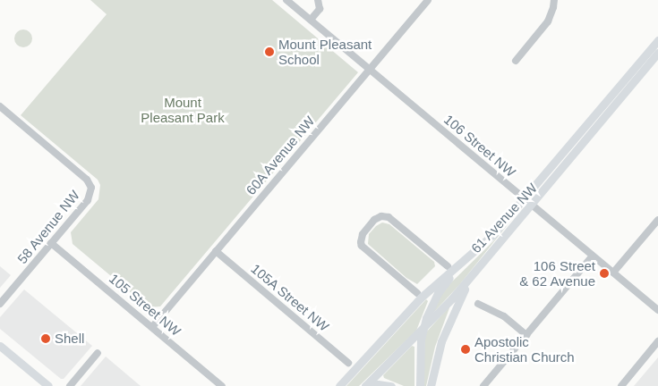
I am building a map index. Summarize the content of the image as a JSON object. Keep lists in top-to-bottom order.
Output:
{
  "streets": {
    "main road": ["61 Avenue NW"],
    "street": [
      "106 Street NW",
      "60A Avenue NW",
      "58 Avenue NW",
      "105A Street NW",
      "105 Street NW"
    ]
  },
  "crossings": [
    ["106 Street NW", "60A Avenue NW"],
    ["106 Street NW", "61 Avenue NW"],
    ["60A Avenue NW", "105A Street NW"],
    ["60A Avenue NW", "105 Street NW"],
    ["58 Avenue NW", "105 Street NW"]
  ],
  "parks": ["Mount Pleasant Park"],
  "places": [
    "Mount Pleasant School",
    "106 Street & 62 Avenue",
    "Shell",
    "Apostolic Christian Church"
  ]
}
